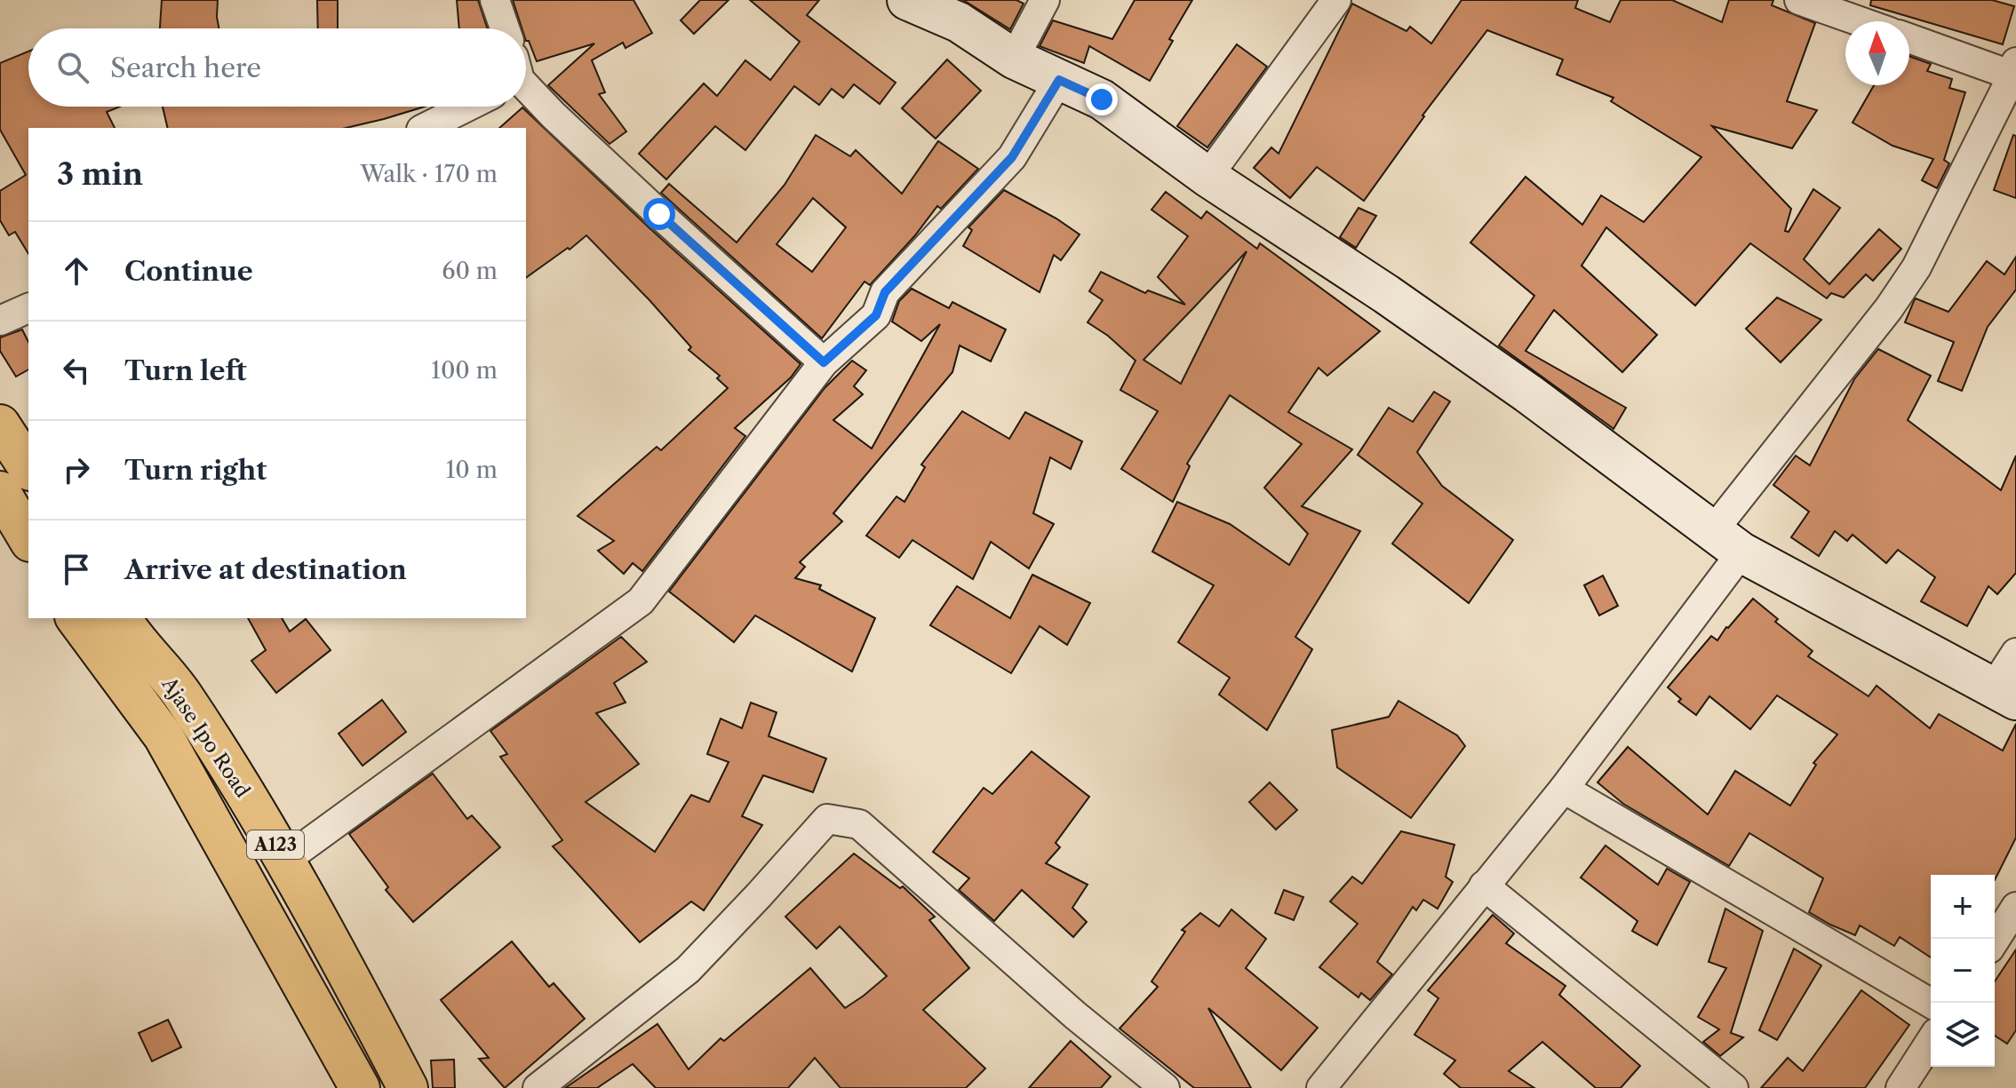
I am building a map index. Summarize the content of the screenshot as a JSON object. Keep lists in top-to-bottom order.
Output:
{
  "streets": {
    "highway": ["Ajase Ipo Road", "A123"]
  },
  "north": "top",
  "page": {
    "search": "Search here",
    "heading": ["3 min", "Walk · 170 m"],
    "list": [
      ["Continue", "60 m"],
      ["Turn left", "100 m"],
      ["Turn right", "10 m"],
      "Arrive at destination"
    ],
    "map_buttons": ["+", "−"]
  }
}
